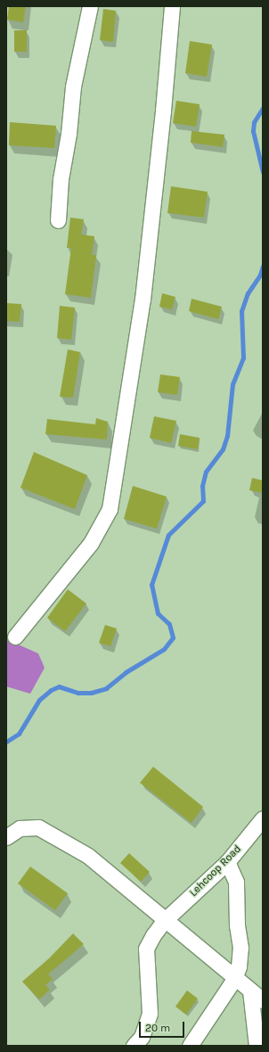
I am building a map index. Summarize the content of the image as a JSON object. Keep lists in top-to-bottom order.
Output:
{
  "streets": {
    "street": ["Lehcoop Road"]
  },
  "scale_bar": "20 m"
}
